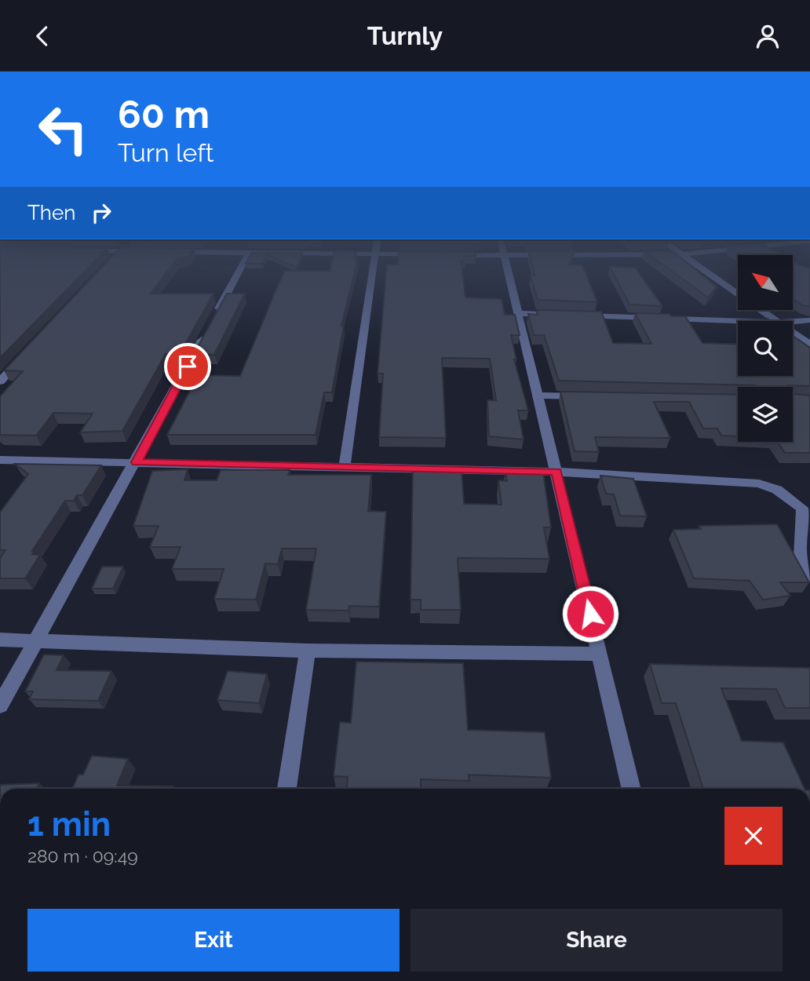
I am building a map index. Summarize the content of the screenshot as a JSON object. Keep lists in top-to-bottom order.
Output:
{
  "north": "top left",
  "page": {
    "header": "Turnly",
    "turn": ["60 m", "Turn left"],
    "then": "Then",
    "heading": ["1 min", "280 m · 09:49"],
    "buttons": ["Exit", "Share"]
  }
}
